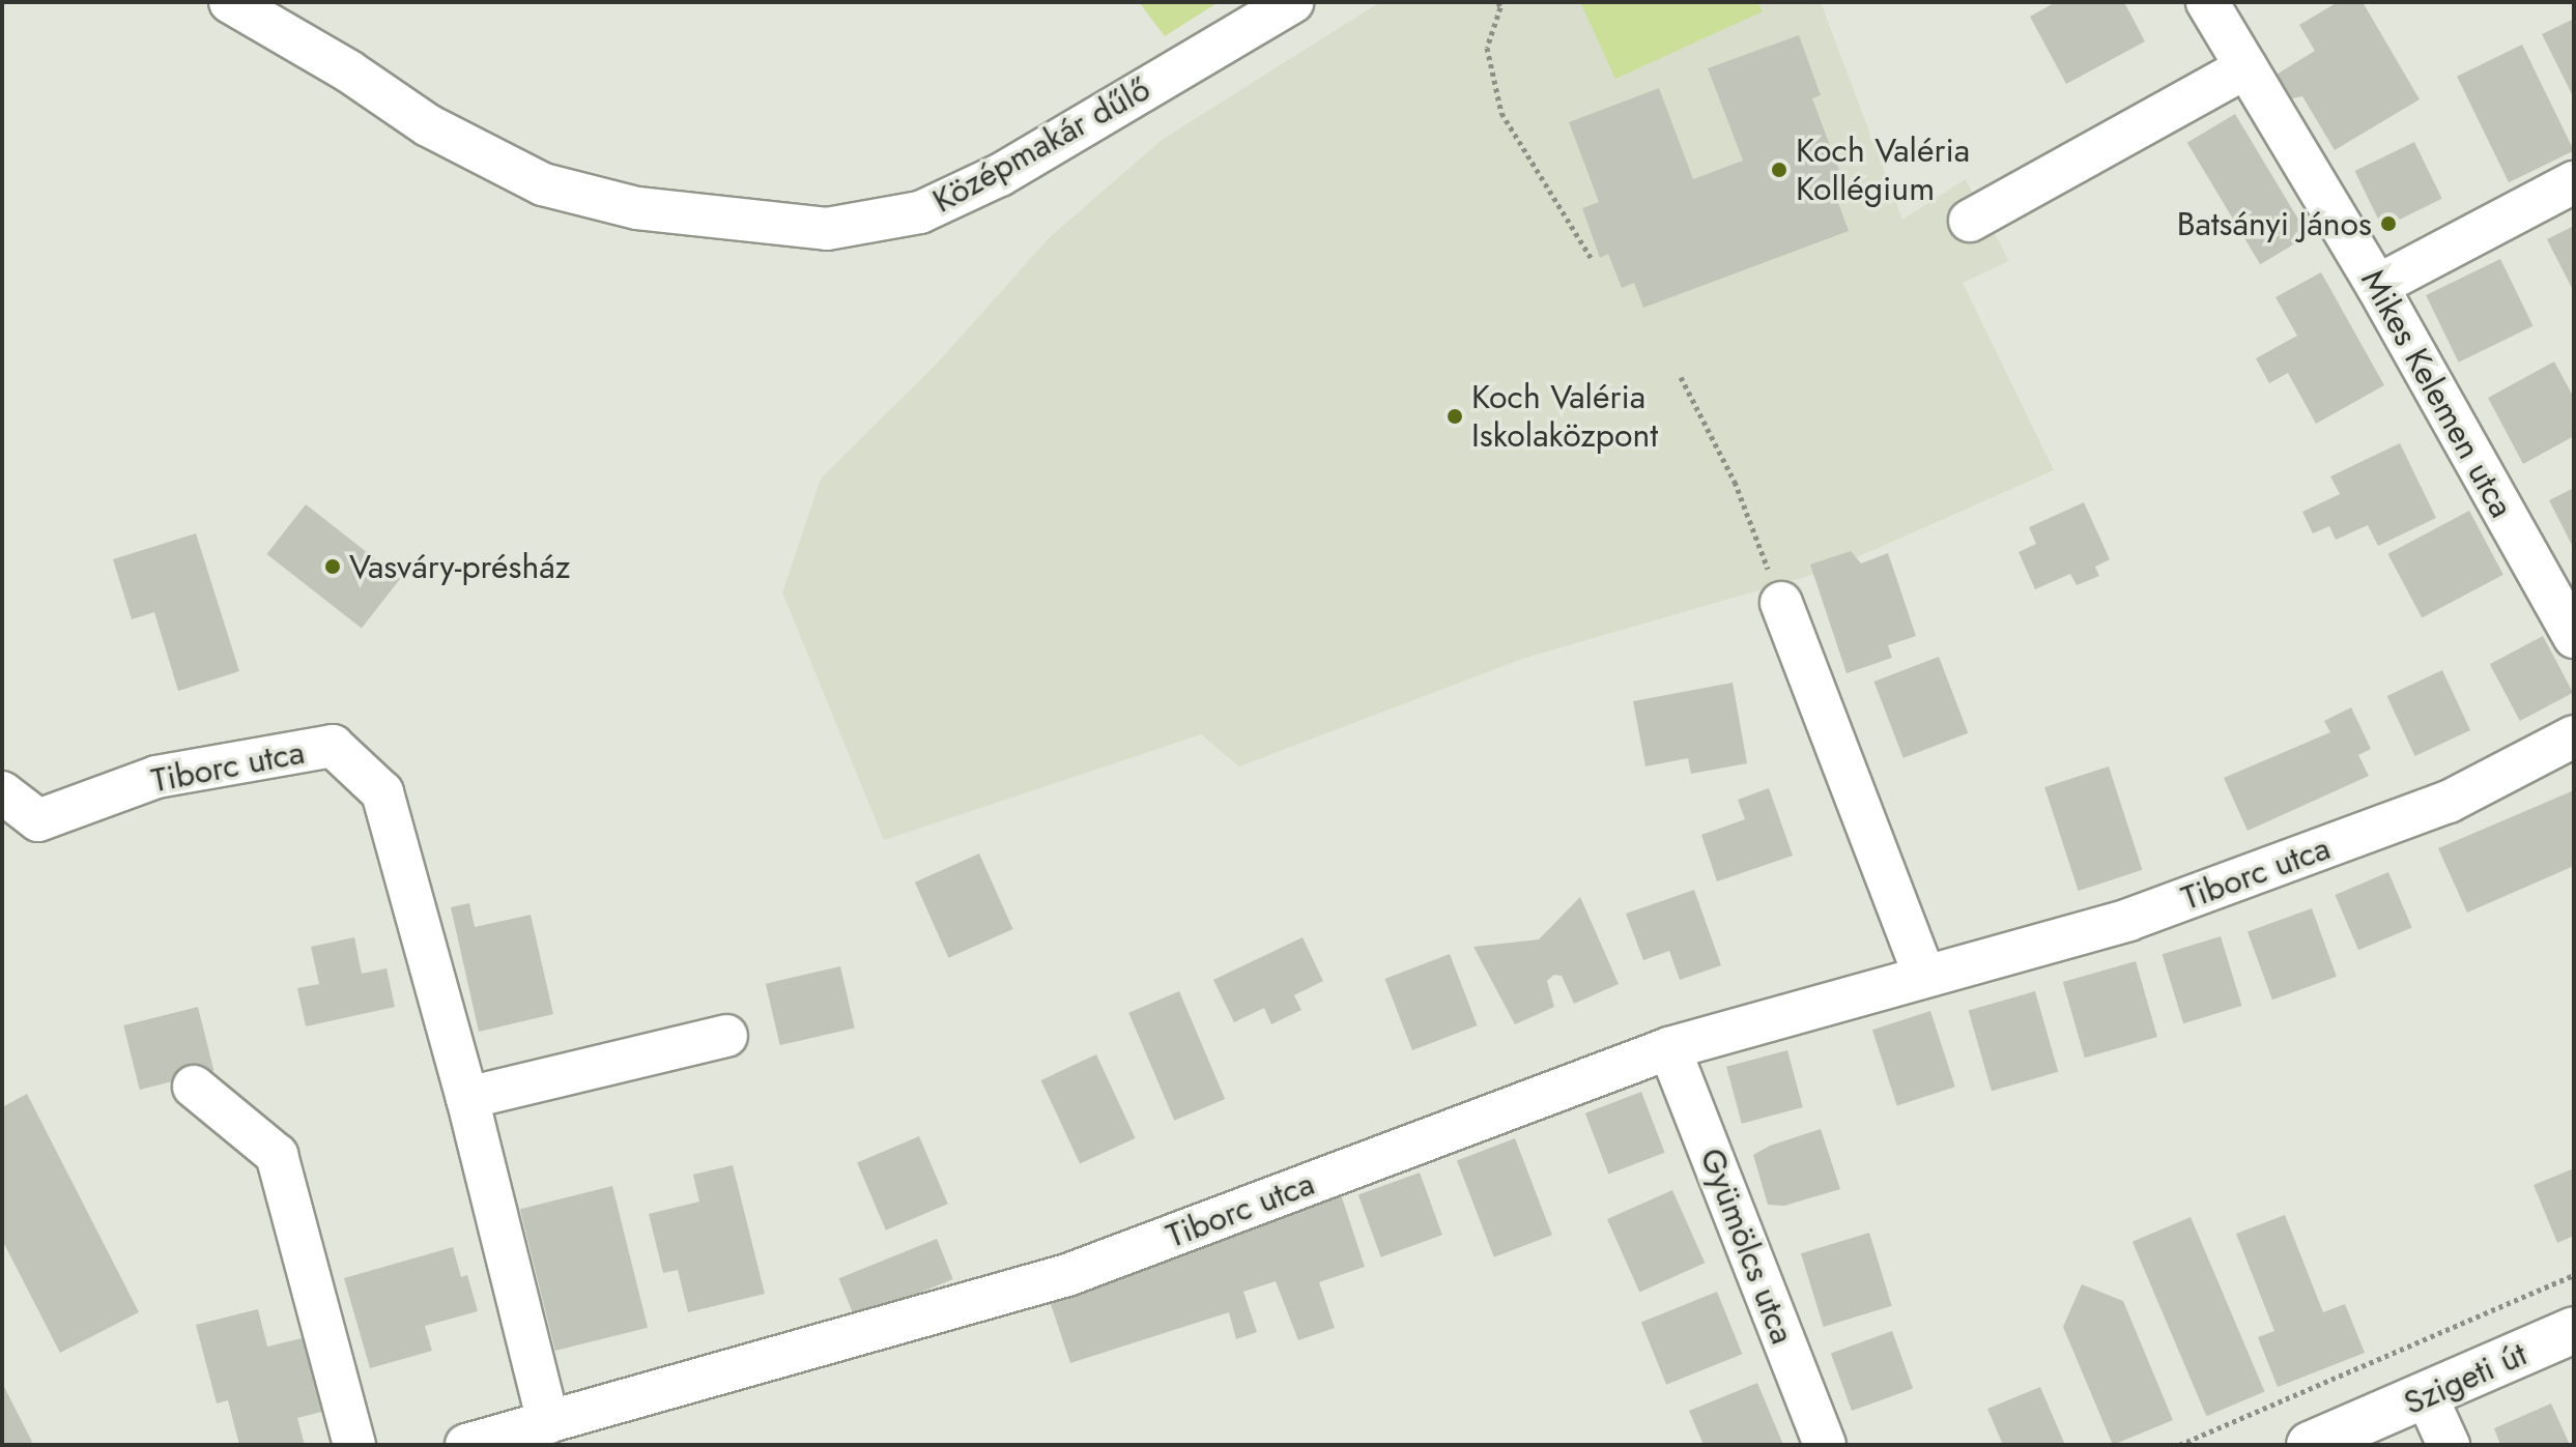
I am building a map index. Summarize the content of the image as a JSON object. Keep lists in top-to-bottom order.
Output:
{
  "streets": {
    "street": [
      "Középmakár dűlő",
      "Mikes Kelemen utca",
      "Tiborc utca",
      "Gyümölcs utca",
      "Szigeti út"
    ]
  },
  "crossings": [
    ["Tiborc utca", "Gyümölcs utca"]
  ],
  "places": [
    "Koch Valéria Kollégium",
    "Batsányi János",
    "Koch Valéria Iskolaközpont",
    "Vasváry-présház"
  ]
}
